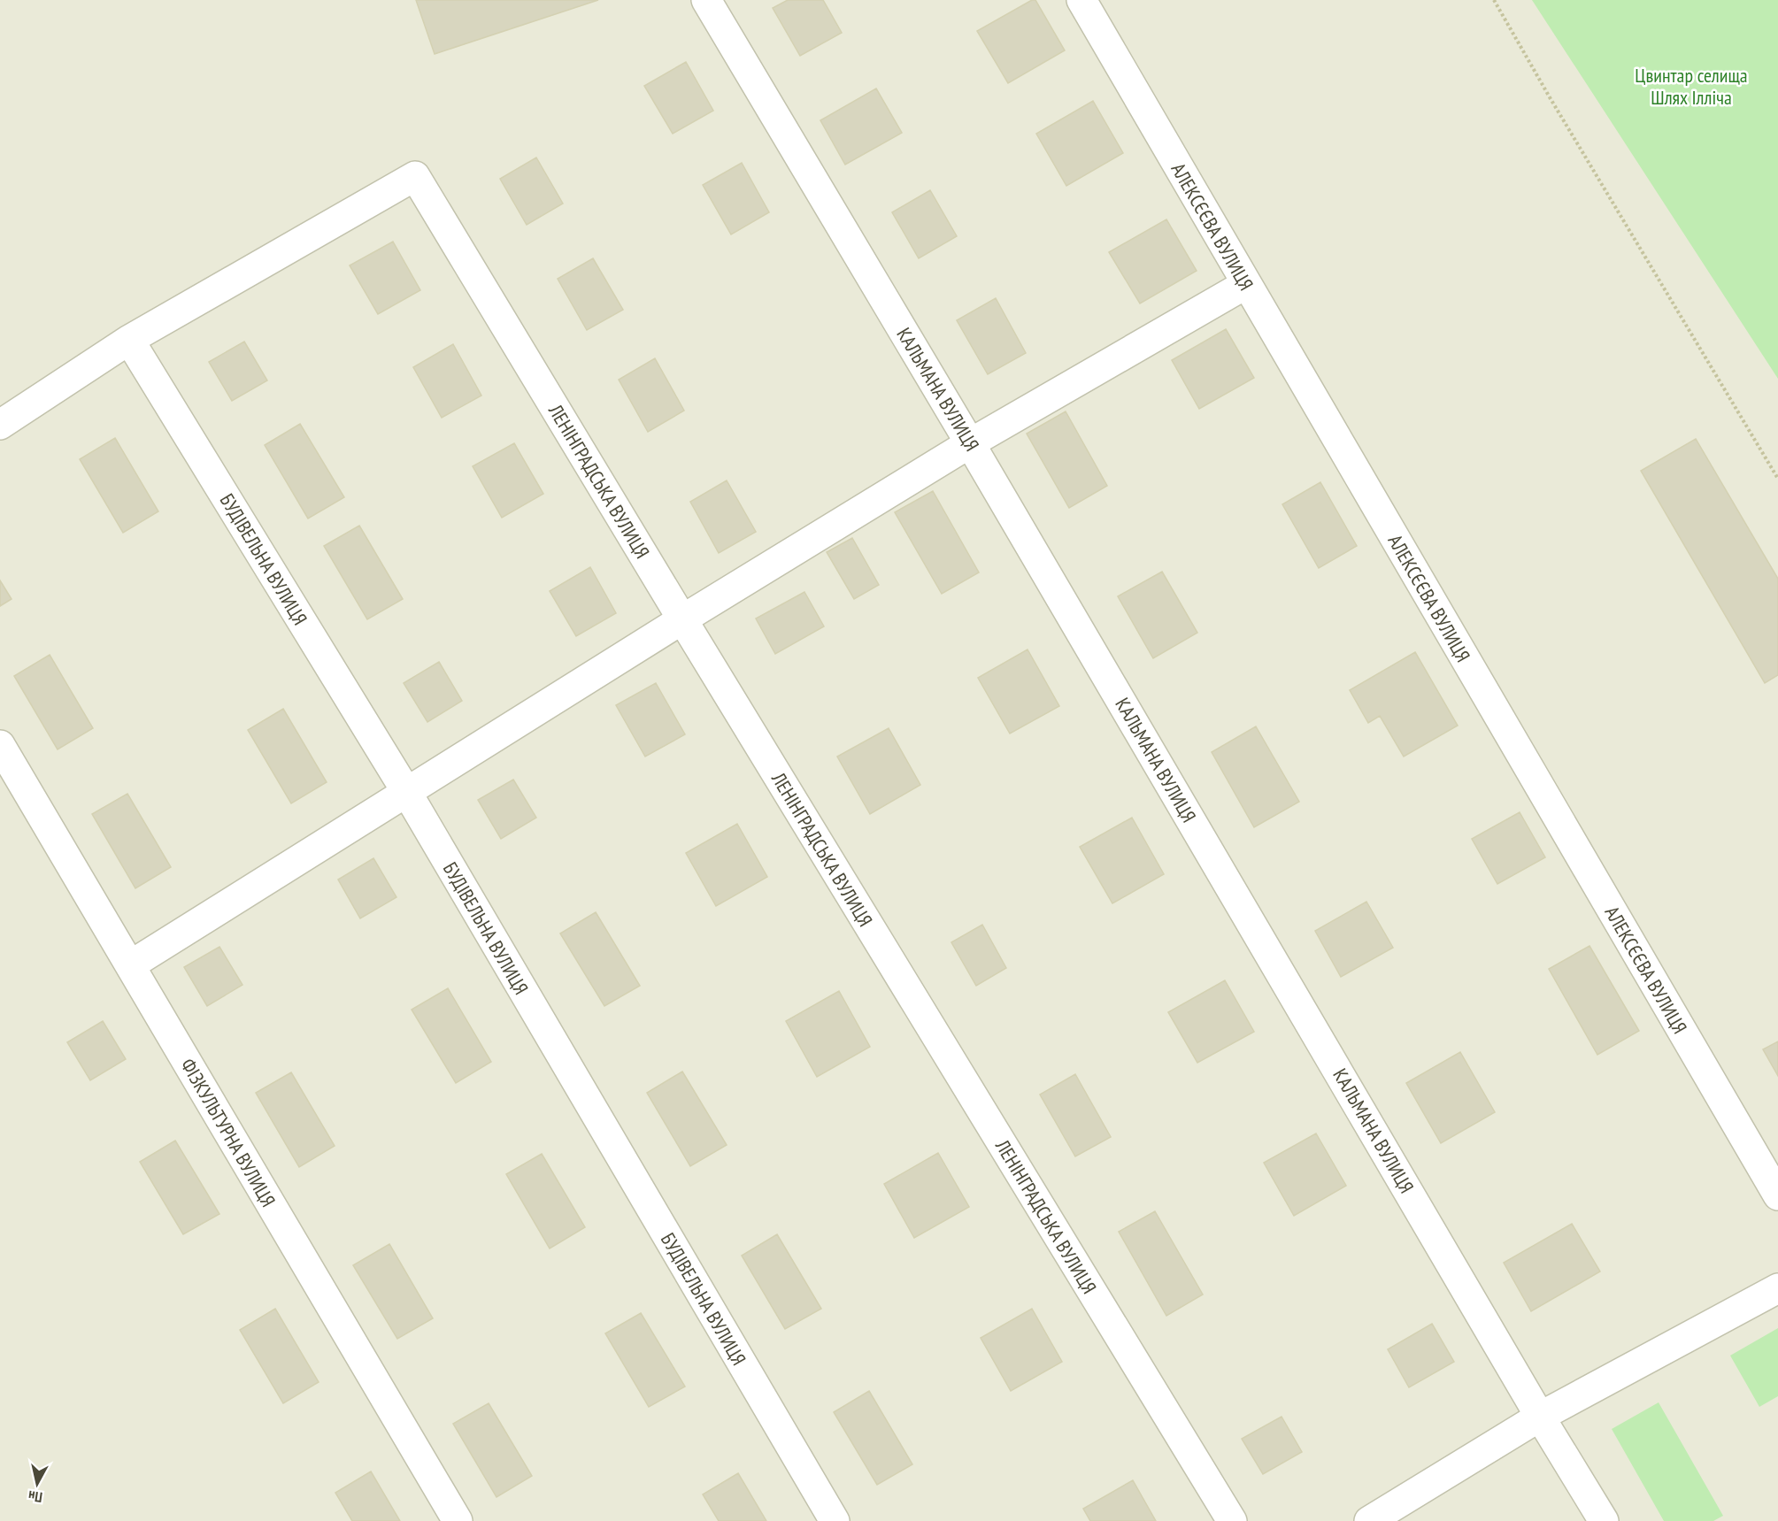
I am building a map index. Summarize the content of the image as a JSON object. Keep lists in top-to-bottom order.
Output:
{
  "streets": {
    "street": [
      "АЛЕКСЄЄВА ВУЛИЦЯ",
      "КАЛЬМАНА ВУЛИЦЯ",
      "ЛЕНІНГРАДСЬКА ВУЛИЦЯ",
      "БУДІВЕЛЬНА ВУЛИЦЯ",
      "ФIЗКУЛЬТУРНА ВУЛИЦЯ"
    ]
  },
  "crossings": [
    ["ЛЕНІНГРАДСЬКА ВУЛИЦЯ", "БУДІВЕЛЬНА ВУЛИЦЯ"]
  ],
  "parks": ["Цвинтар селища Шлях Ілліча"],
  "north": "bottom"
}
